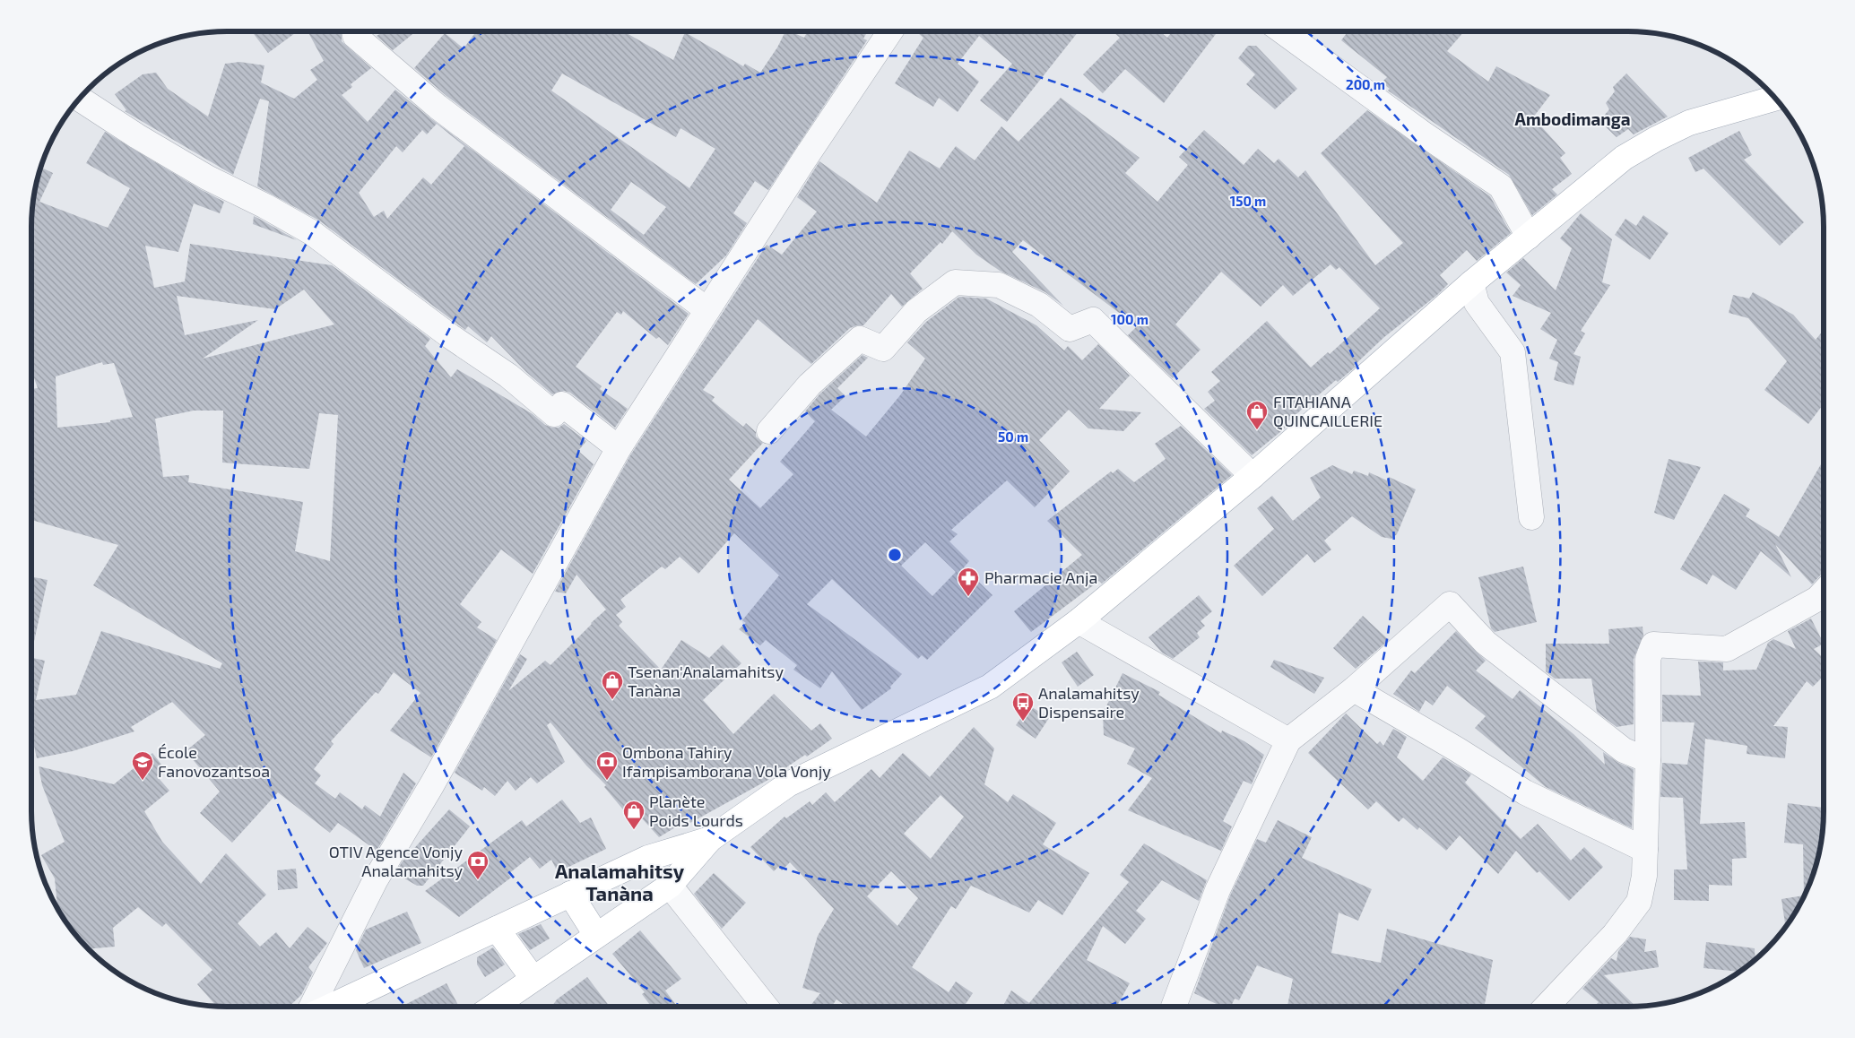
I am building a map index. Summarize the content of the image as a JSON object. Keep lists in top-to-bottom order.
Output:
{
  "districts": ["Ambodimanga", "Analamahitsy Tanàna"],
  "places": {
    "shop": ["FITAHIANA QUINCAILLERIE", "Tsenan'Analamahitsy Tanàna", "Planète Poids Lourds"],
    "pharmacy": ["Pharmacie Anja"],
    "bus stop": ["Analamahitsy Dispensaire"],
    "school or university": ["École Fanovozantsoa"],
    "bank": ["Ombona Tahiry Ifampisamborana Vola Vonjy", "OTIV Agence Vonjy Analamahitsy"]
  },
  "rings": [
    "200 m",
    "150 m",
    "100 m",
    "50 m"
  ]
}
